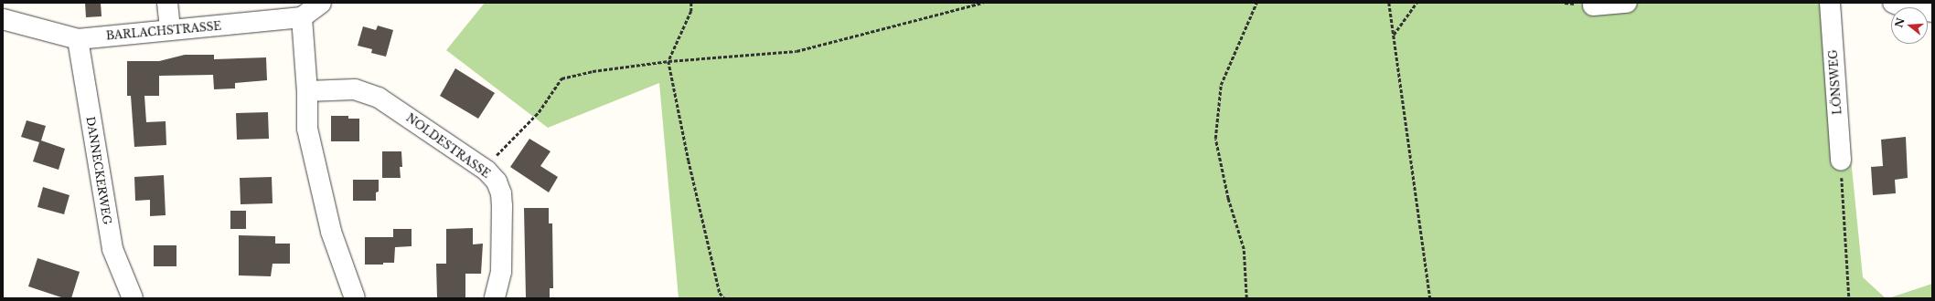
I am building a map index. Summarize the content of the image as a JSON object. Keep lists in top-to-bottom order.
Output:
{
  "streets": {
    "street": [
      "BARLACHSTRASSE",
      "LÖNSWEG",
      "NOLDESTRASSE",
      "DANNECKERWEG"
    ]
  },
  "crossings": [
    ["BARLACHSTRASSE", "DANNECKERWEG"]
  ],
  "north": "left"
}
